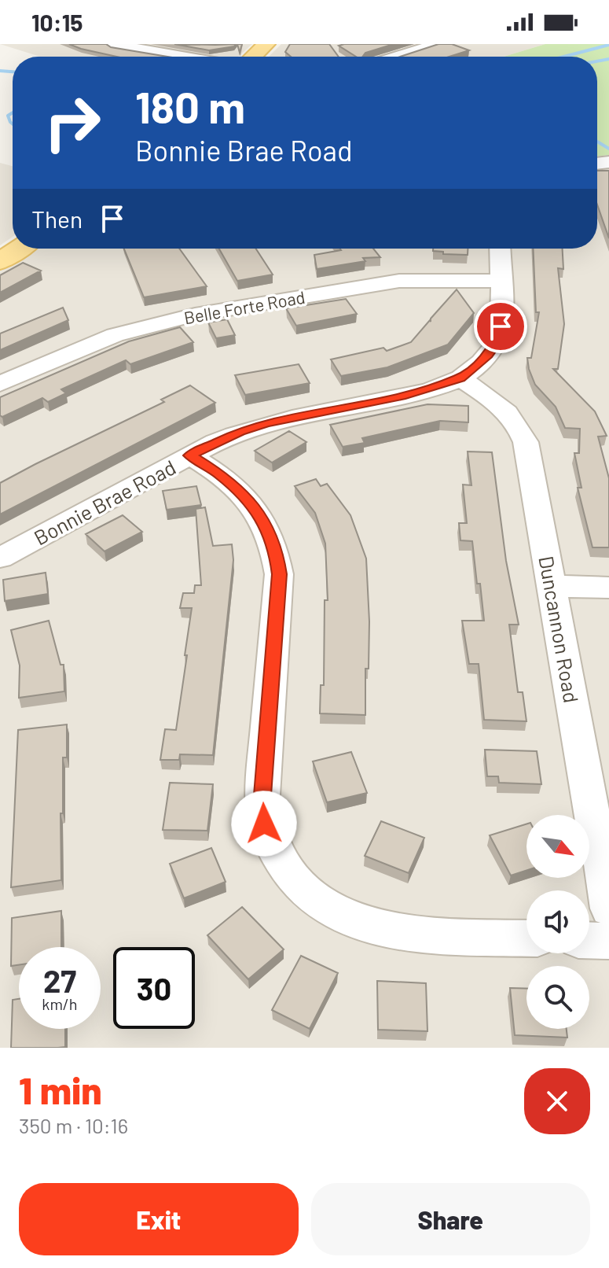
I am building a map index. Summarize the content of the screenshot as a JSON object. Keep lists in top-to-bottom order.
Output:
{
  "streets": {
    "street": ["Belle Forte Road", "Bonnie Brae Road", "Duncannon Road"]
  },
  "crossings": [
    ["Belle Forte Road", "Bonnie Brae Road"],
    ["Bonnie Brae Road", "Duncannon Road"]
  ],
  "north": "bottom right",
  "page": {
    "status": "10:15",
    "turn": ["180 m", "Bonnie Brae Road"],
    "then": "Then",
    "speed": "27 km/h",
    "limit": "30",
    "heading": ["1 min", "350 m · 10:16"],
    "buttons": ["Exit", "Share"]
  }
}
